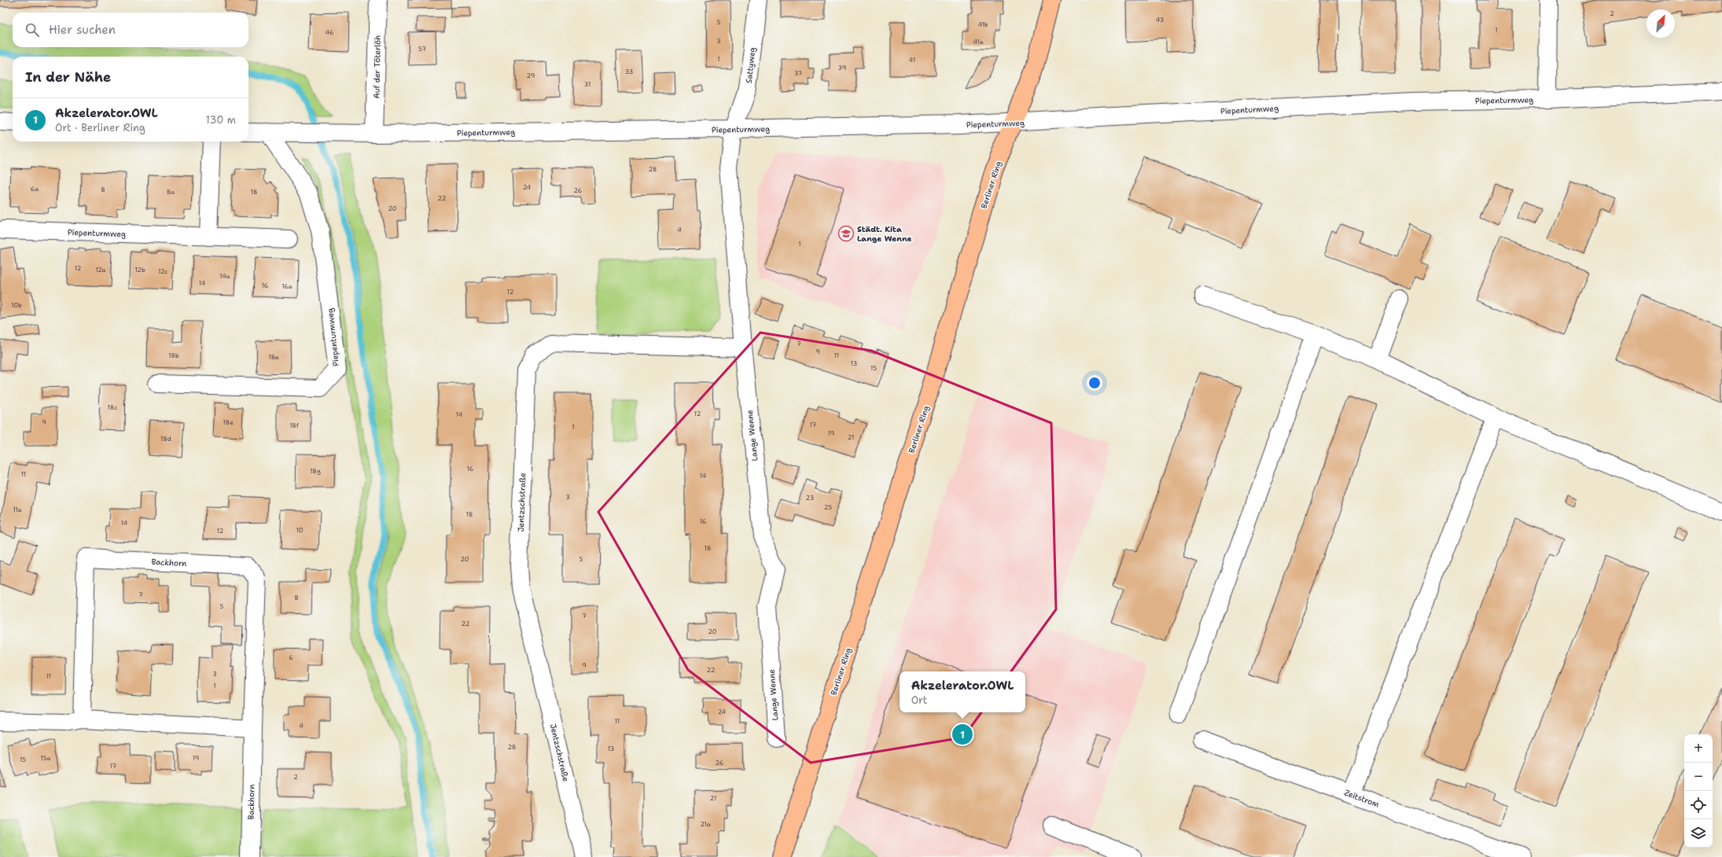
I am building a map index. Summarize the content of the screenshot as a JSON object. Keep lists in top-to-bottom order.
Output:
{
  "streets": {
    "main road": ["Berliner Ring"],
    "street": [
      "Sattyweg",
      "Auf der Töterlöh",
      "Piepenturmweg",
      "Lange Wenne",
      "Jentzschstraße",
      "Backhorn",
      "Zeitstrom"
    ]
  },
  "crossings": [
    ["Sattyweg", "Piepenturmweg"],
    ["Sattyweg", "Lange Wenne"],
    ["Auf der Töterlöh", "Piepenturmweg"],
    ["Piepenturmweg", "Berliner Ring"],
    ["Piepenturmweg", "Lange Wenne"],
    ["Lange Wenne", "Jentzschstraße"]
  ],
  "places": {
    "school or university": ["Städt. Kita Lange Wenne"]
  },
  "house_numbers": [
    "2",
    "43",
    "5",
    "41b",
    "1",
    "46",
    "3",
    "41a",
    "57",
    "1",
    "41",
    "39",
    "33",
    "37",
    "29",
    "31",
    "28",
    "24",
    "6a",
    "8",
    "26",
    "8a",
    "18",
    "22",
    "20",
    "4",
    "1",
    "12",
    "12a",
    "12b",
    "12c",
    "14a",
    "14",
    "16",
    "16a",
    "12",
    "10b",
    "7",
    "9",
    "18b",
    "11",
    "18a",
    "13",
    "15",
    "18c",
    "12",
    "14",
    "9",
    "18e",
    "17",
    "18f",
    "1",
    "19",
    "21",
    "18d",
    "16",
    "18g",
    "11",
    "14",
    "3",
    "23",
    "25",
    "11a",
    "18",
    "16",
    "14",
    "10",
    "12",
    "18",
    "20",
    "5",
    "7",
    "8",
    "5",
    "7",
    "22",
    "20",
    "6",
    "9",
    "22",
    "3",
    "11",
    "1",
    "24",
    "11",
    "4",
    "28",
    "13",
    "15a",
    "19",
    "15",
    "26",
    "17",
    "2",
    "21",
    "21a"
  ],
  "north": "top right",
  "page": {
    "search": "Hier suchen",
    "heading": "In der Nähe",
    "list": [
      {
        "mark": "1",
        "name": "Akzelerator.OWL",
        "note": "Ort · Berliner Ring",
        "value": "130 m"
      }
    ],
    "popup": ["Akzelerator.OWL", "Ort"],
    "pins": "1",
    "map_buttons": ["+", "−"]
  }
}
